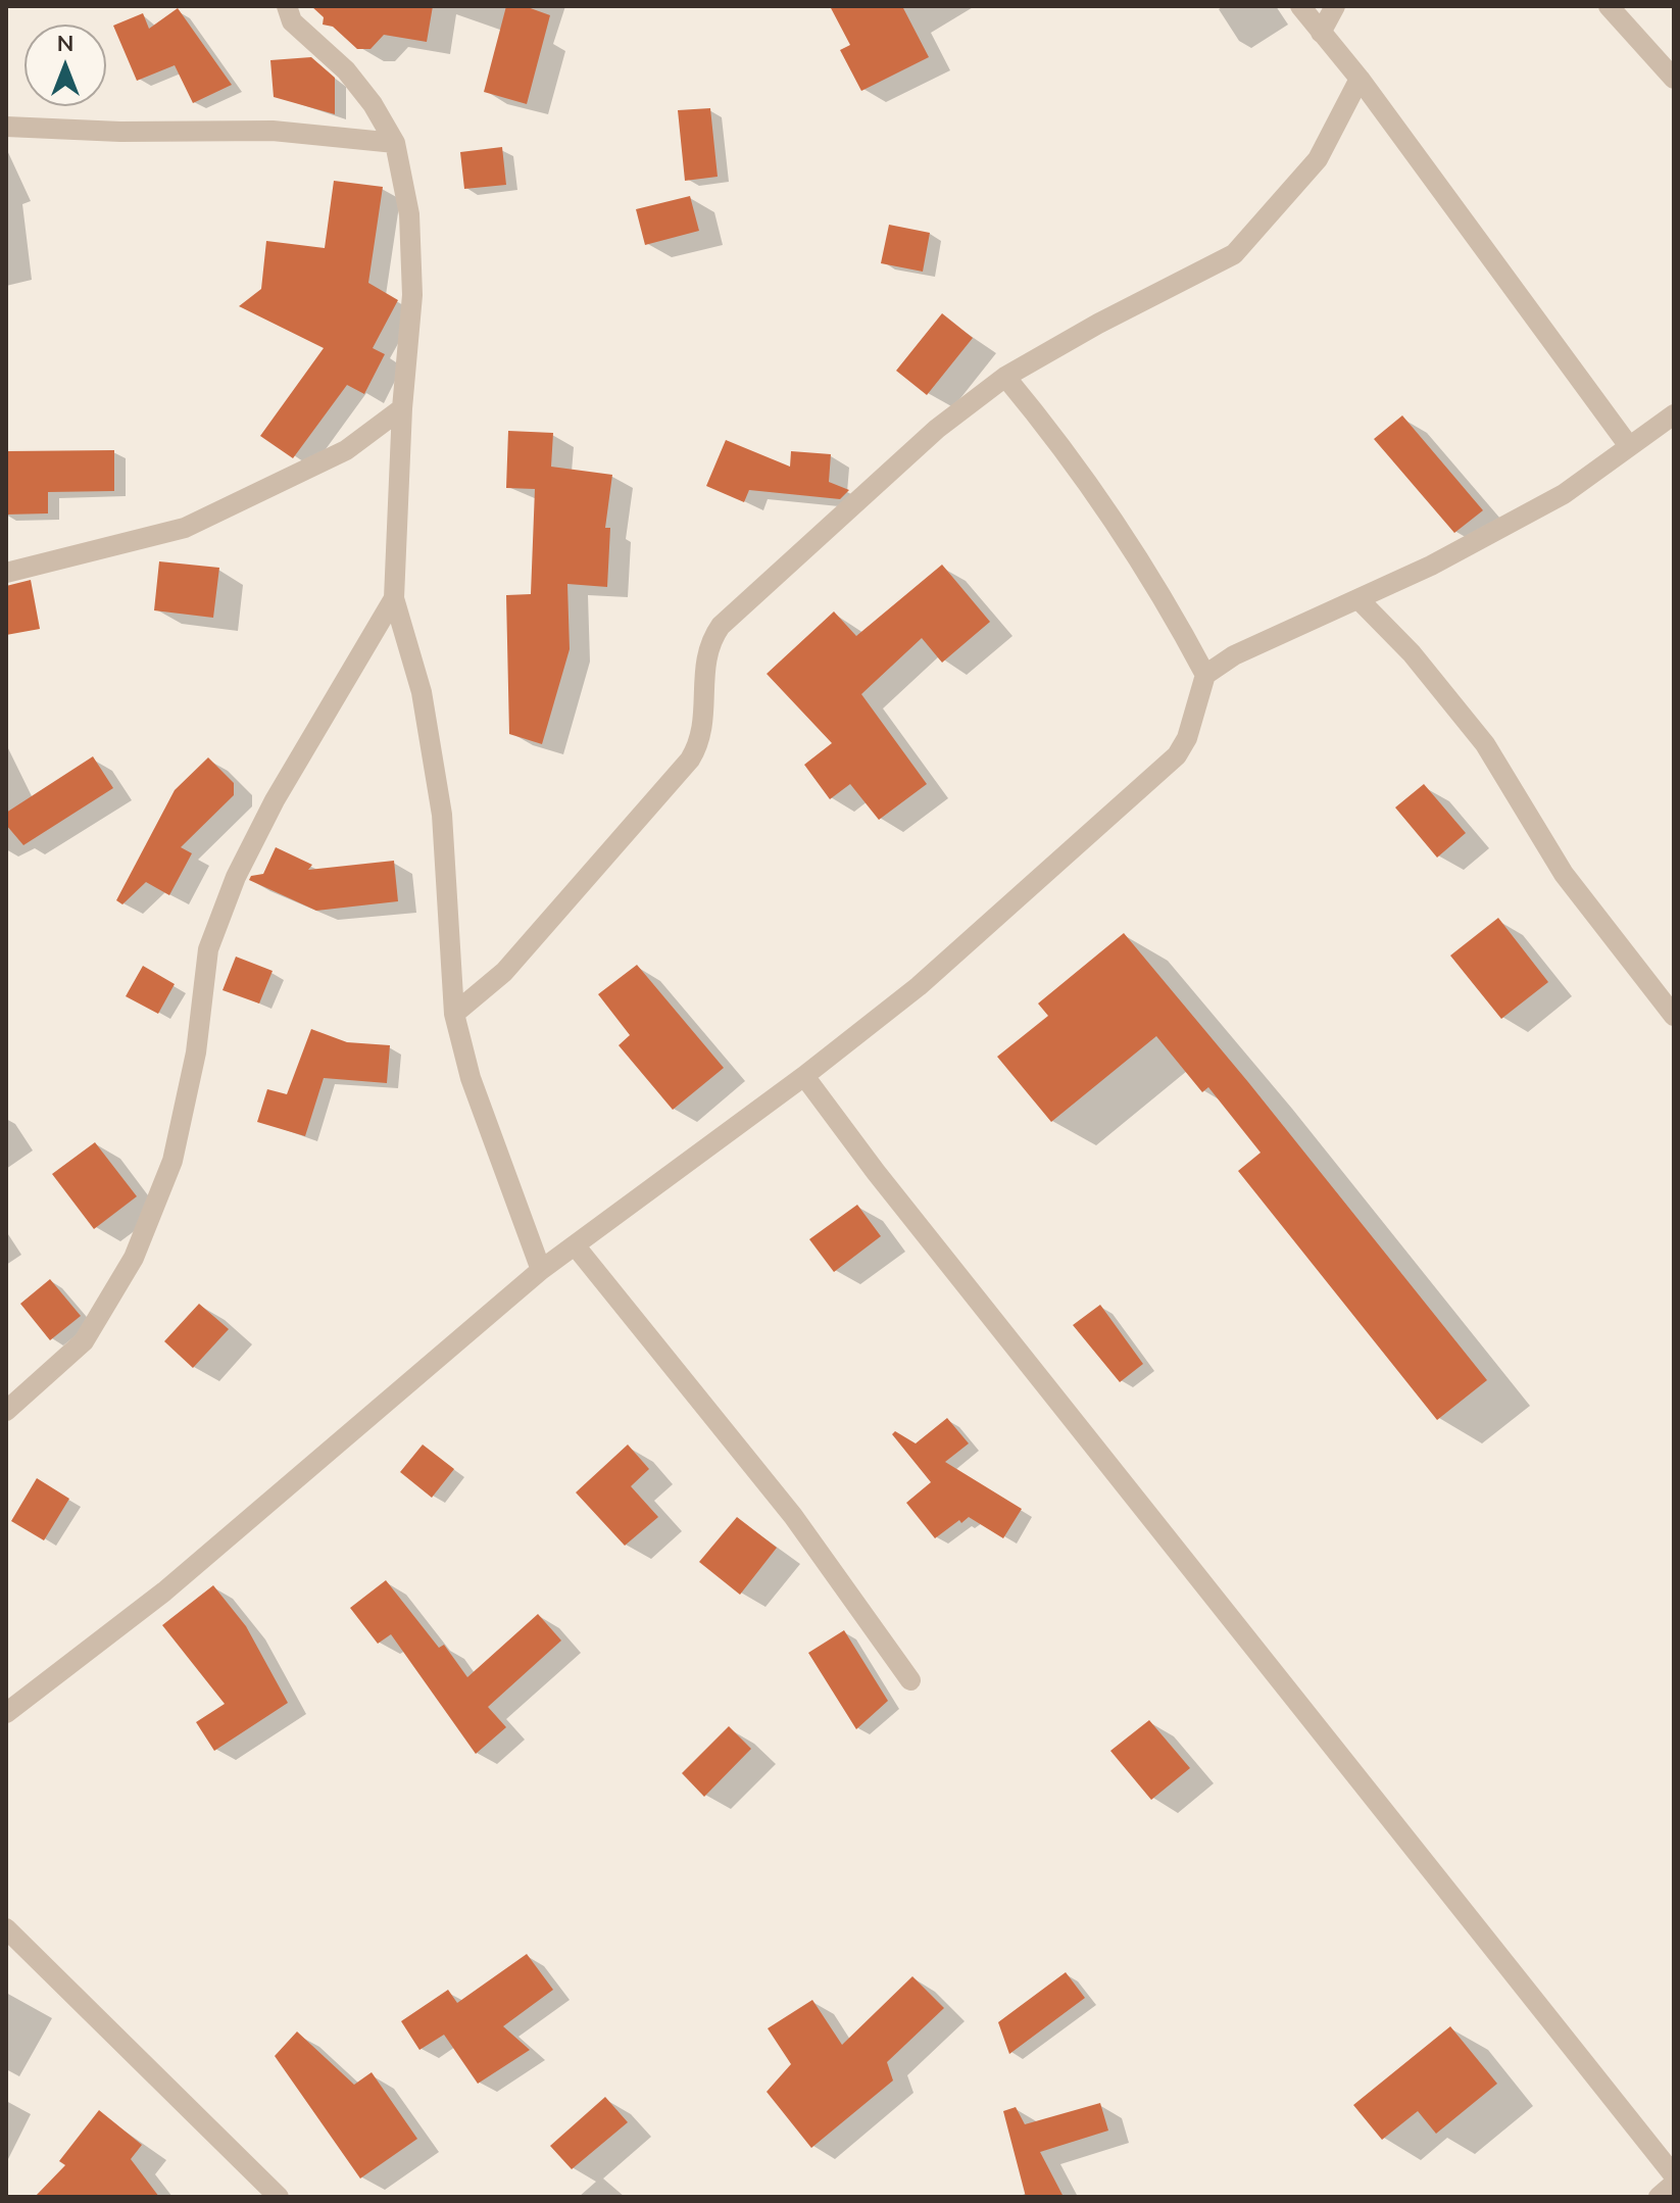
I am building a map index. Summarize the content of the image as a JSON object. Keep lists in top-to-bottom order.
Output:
{
  "north": "top"
}
